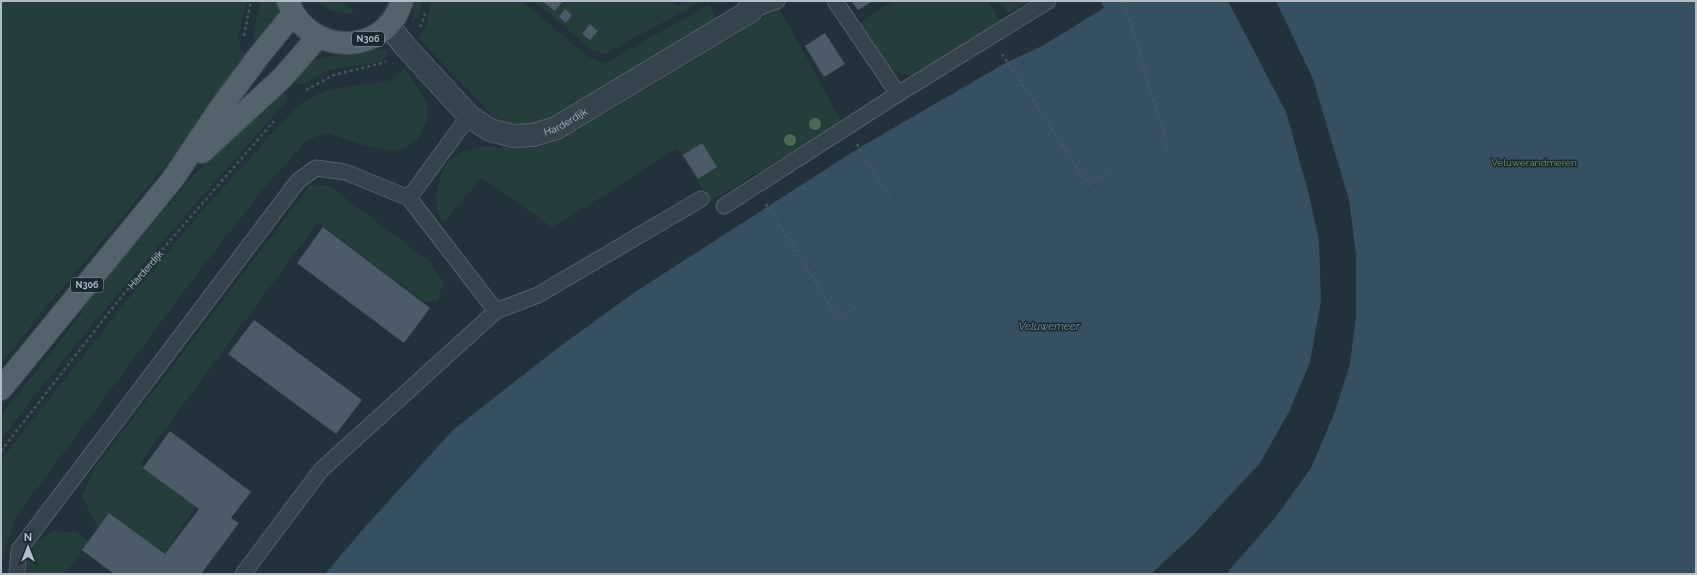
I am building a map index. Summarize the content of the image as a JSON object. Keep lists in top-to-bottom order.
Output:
{
  "streets": {
    "main road": ["N306"],
    "street": ["Harderdijk"]
  },
  "crossings": [
    ["N306", "Harderdijk"]
  ],
  "water": ["Veluwemeer"],
  "parks": ["Veluwerandmeren"],
  "north": "top"
}
